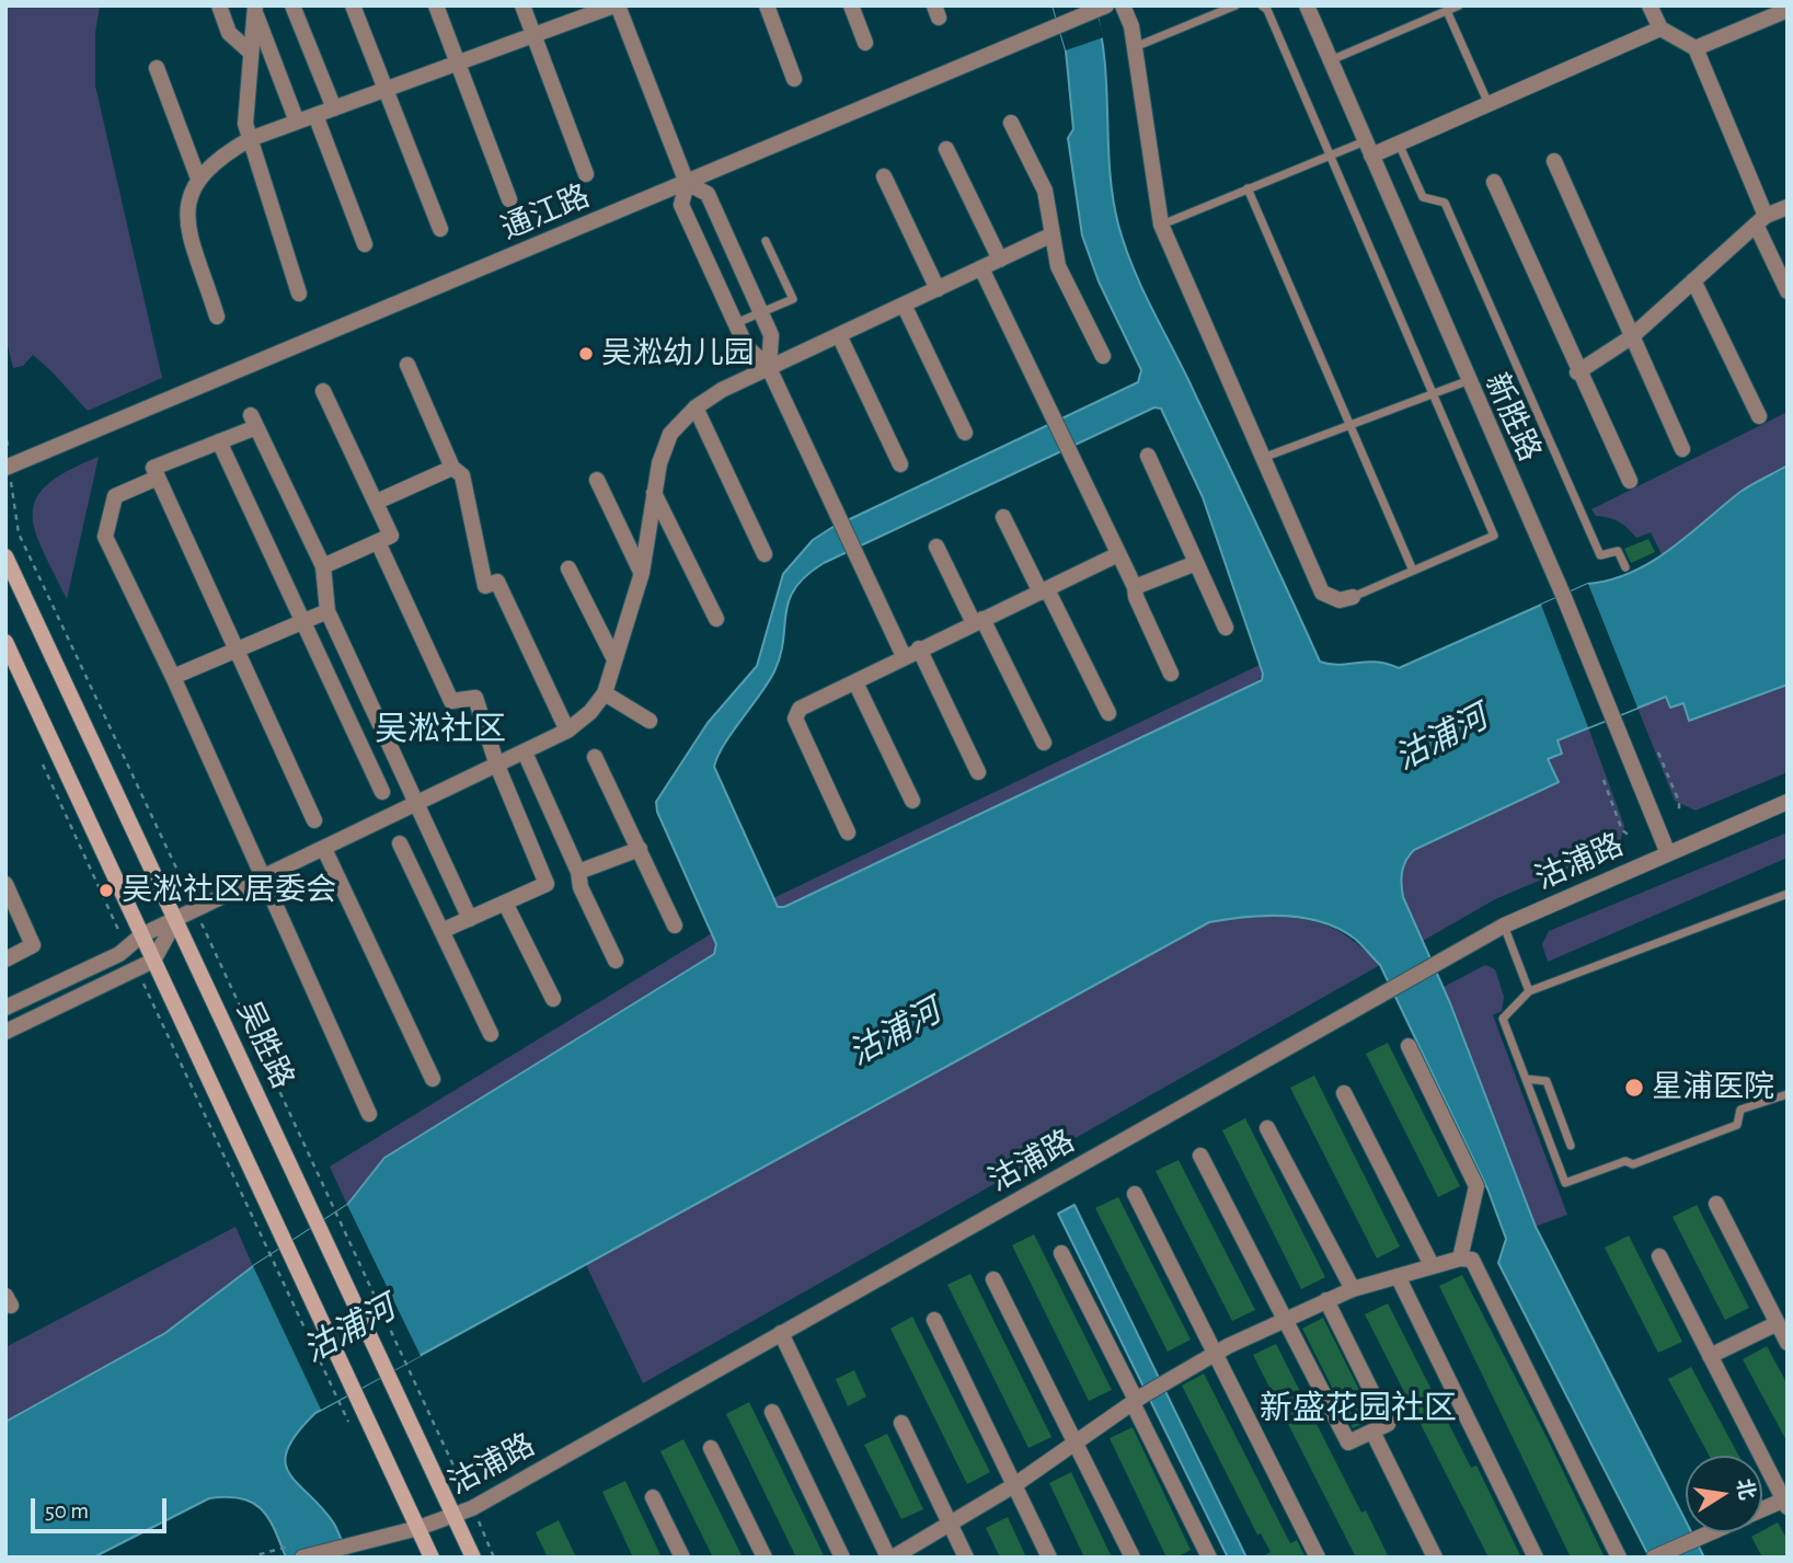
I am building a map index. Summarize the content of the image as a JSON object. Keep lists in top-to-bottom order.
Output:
{
  "streets": {
    "main road": ["吴胜路"],
    "street": ["通江路", "新胜路", "沽浦路"]
  },
  "crossings": [
    ["新胜路", "沽浦路"],
    ["沽浦路", "吴胜路"]
  ],
  "districts": ["吴淞社区", "新盛花园社区"],
  "water": ["沽浦河"],
  "places": ["吴淞幼儿园", "吴淞社区居委会", "星浦医院"],
  "scale_bar": "50 m",
  "north": "right"
}
